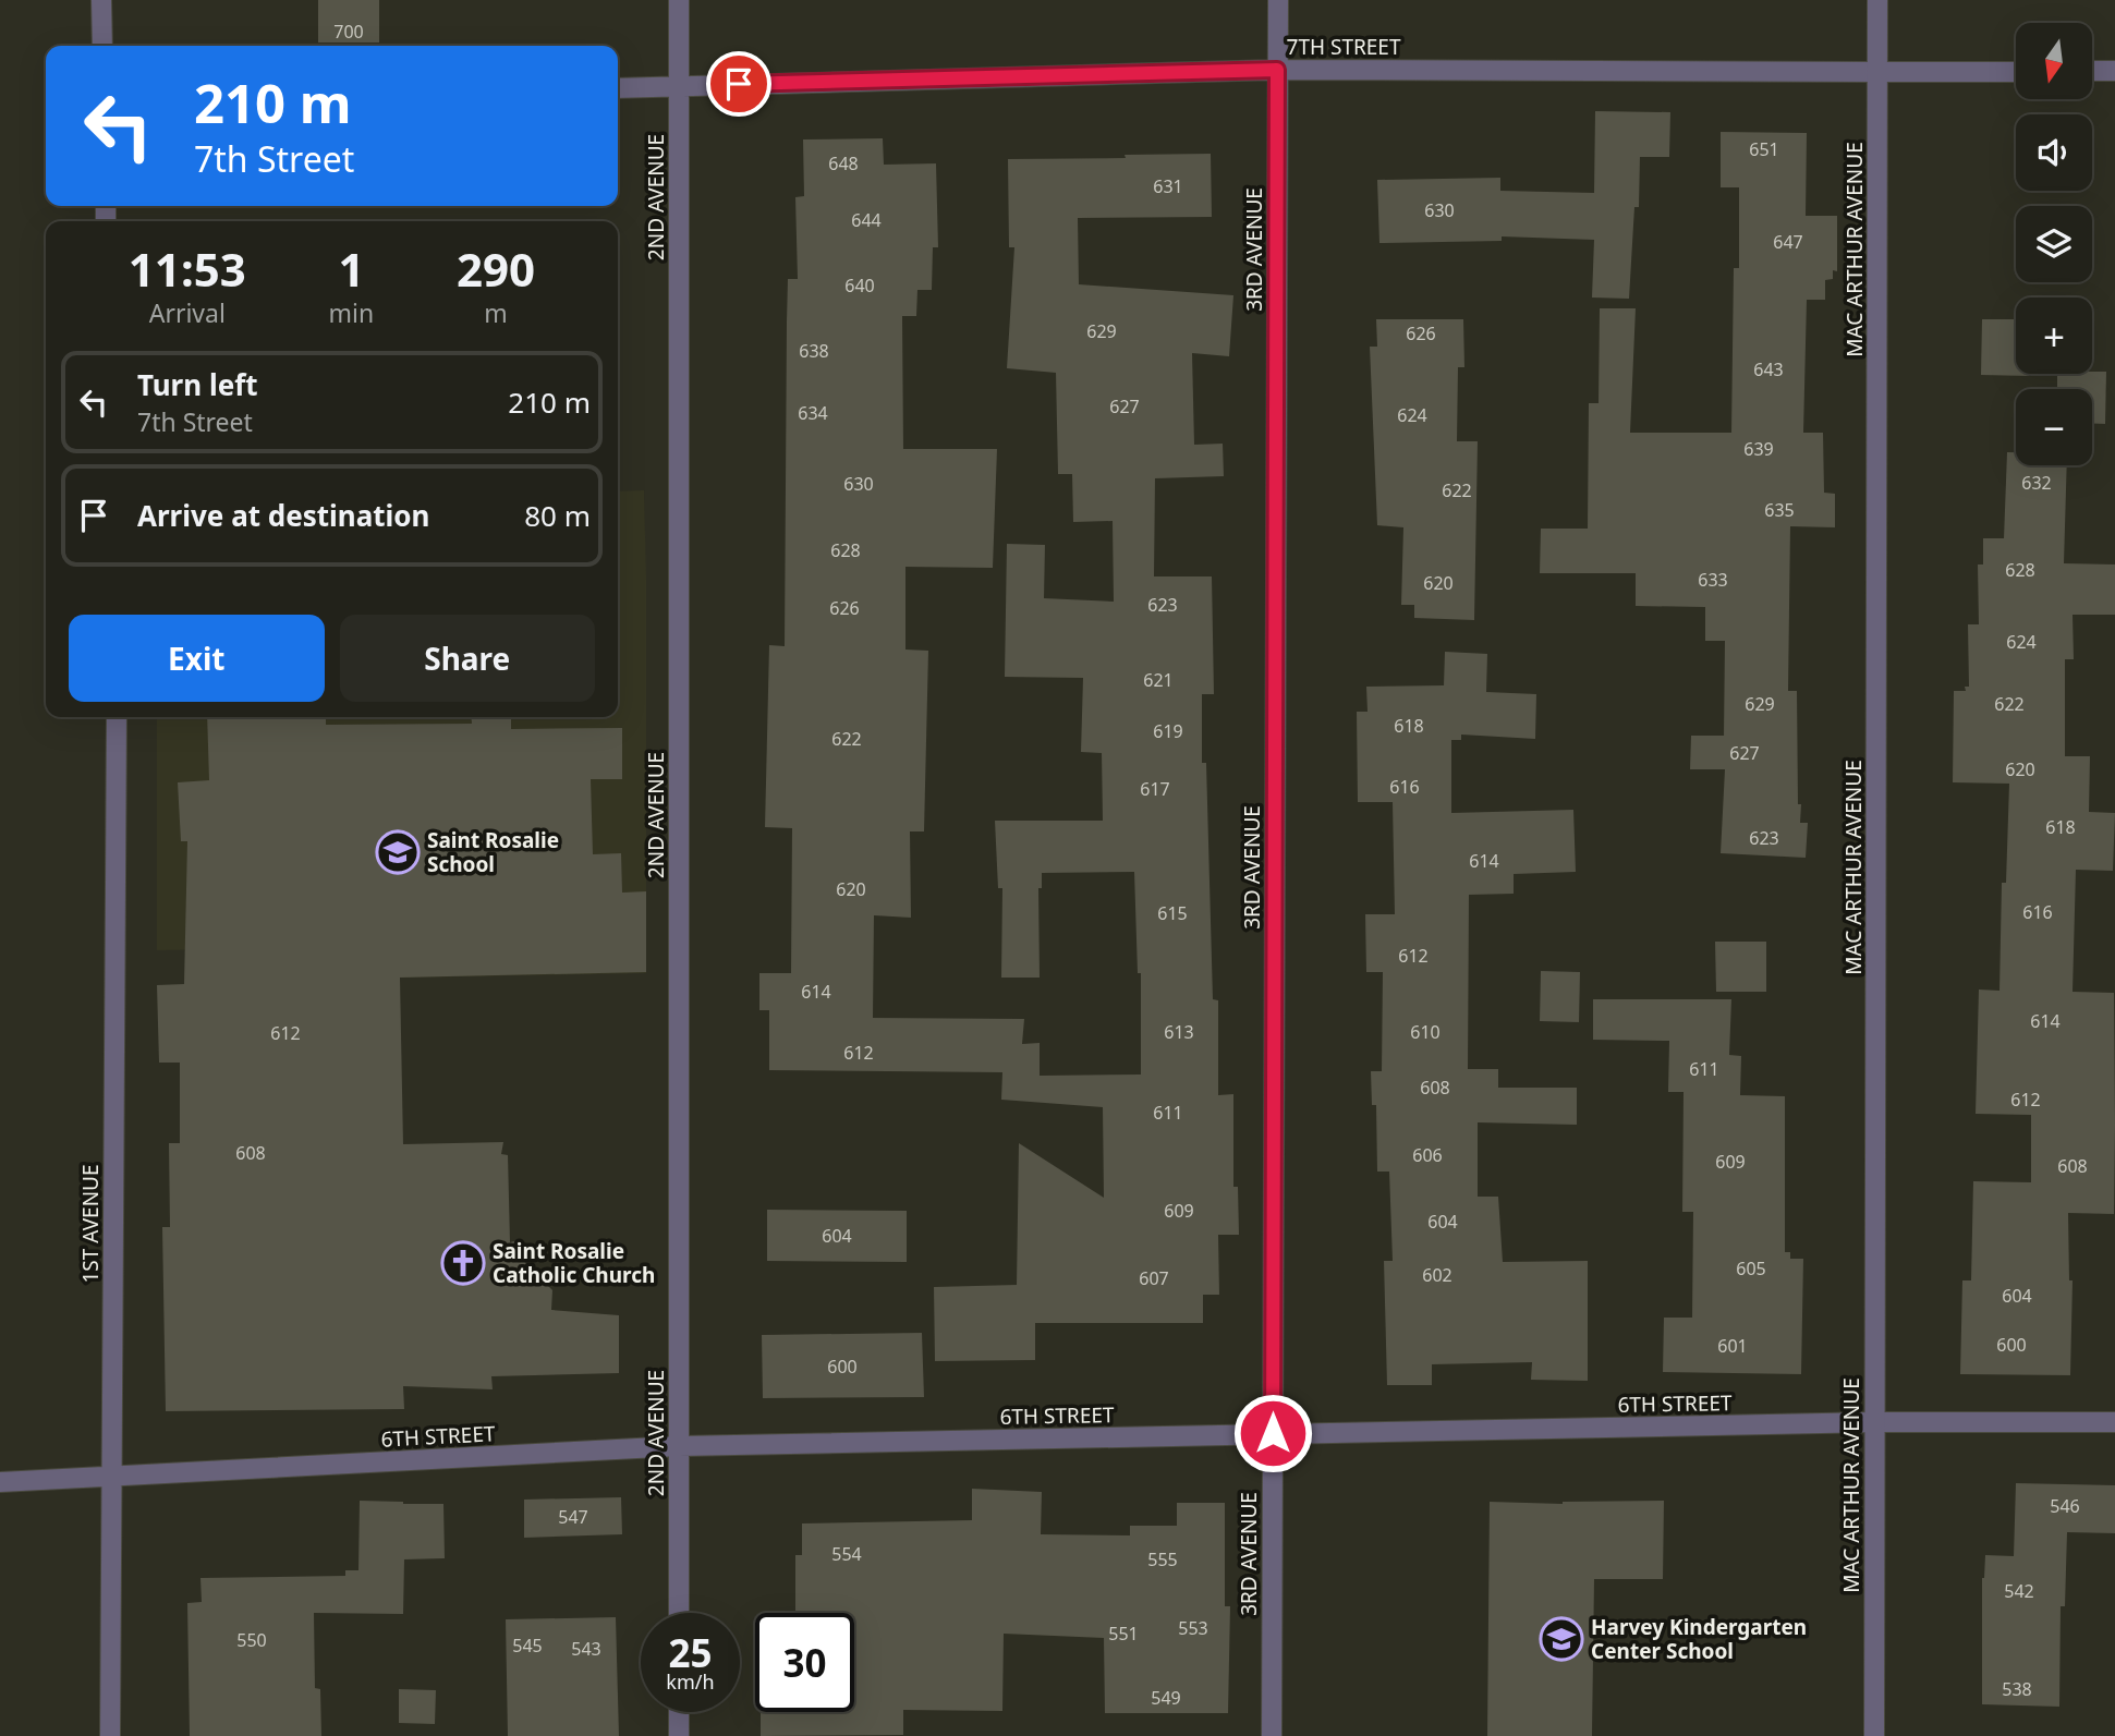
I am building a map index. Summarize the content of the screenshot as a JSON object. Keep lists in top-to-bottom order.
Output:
{
  "streets": {
    "street": [
      "7TH STREET",
      "2ND AVENUE",
      "3RD AVENUE",
      "MAC ARTHUR AVENUE",
      "1ST AVENUE",
      "6TH STREET"
    ]
  },
  "crossings": [
    ["7TH STREET", "2ND AVENUE"],
    ["7TH STREET", "3RD AVENUE"],
    ["7TH STREET", "MAC ARTHUR AVENUE"],
    ["2ND AVENUE", "6TH STREET"],
    ["3RD AVENUE", "6TH STREET"],
    ["MAC ARTHUR AVENUE", "6TH STREET"],
    ["1ST AVENUE", "6TH STREET"]
  ],
  "places": {
    "school or university": ["Saint Rosalie School", "Harvey Kindergarten Center School"],
    "church": ["Saint Rosalie Catholic Church"]
  },
  "house_numbers": [
    "700",
    "651",
    "648",
    "631",
    "630",
    "644",
    "647",
    "640",
    "629",
    "626",
    "638",
    "643",
    "627",
    "634",
    "624",
    "639",
    "632",
    "630",
    "622",
    "635",
    "628",
    "628",
    "633",
    "620",
    "623",
    "626",
    "624",
    "621",
    "629",
    "622",
    "618",
    "619",
    "622",
    "627",
    "620",
    "616",
    "617",
    "618",
    "623",
    "614",
    "620",
    "616",
    "615",
    "612",
    "614",
    "614",
    "613",
    "610",
    "612",
    "612",
    "611",
    "608",
    "612",
    "611",
    "608",
    "606",
    "609",
    "608",
    "609",
    "604",
    "604",
    "605",
    "602",
    "607",
    "604",
    "600",
    "601",
    "600",
    "546",
    "547",
    "554",
    "555",
    "542",
    "553",
    "551",
    "550",
    "545",
    "543",
    "538",
    "549"
  ],
  "north": "bottom",
  "page": {
    "map_buttons": ["+", "−"],
    "turn": ["210 m", "7th Street"],
    "eta": [
      "11:53",
      "Arrival",
      "1",
      "min",
      "290",
      "m"
    ],
    "list": [
      {
        "name": "Turn left",
        "note": "7th Street",
        "value": "210 m"
      },
      {
        "name": "Arrive at destination",
        "value": "80 m"
      }
    ],
    "buttons": ["Exit", "Share"],
    "speed": "25 km/h",
    "limit": "30"
  }
}
